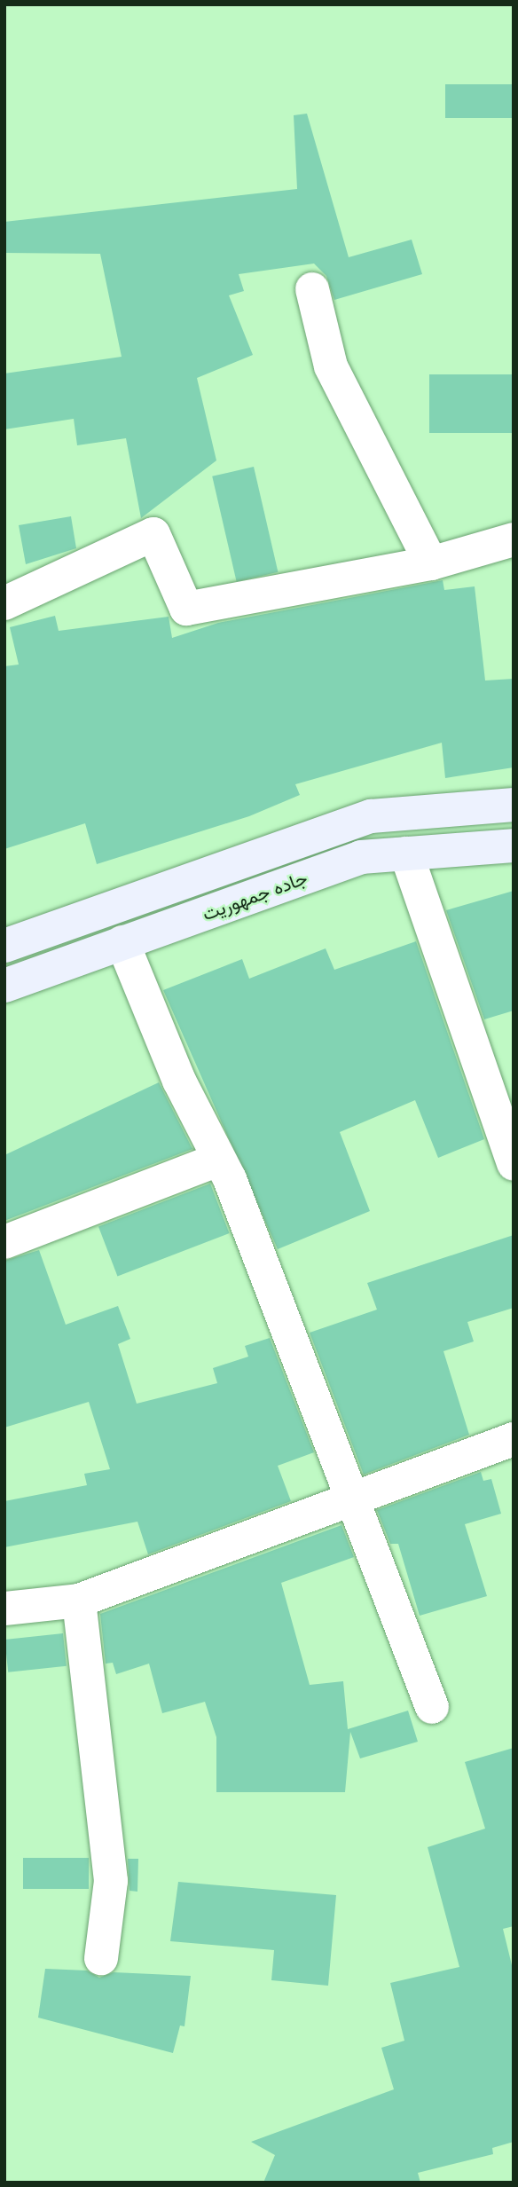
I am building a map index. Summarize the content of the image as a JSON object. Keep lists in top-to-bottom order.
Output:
{
  "streets": {
    "main road": ["جاده جمهوریت"]
  }
}
